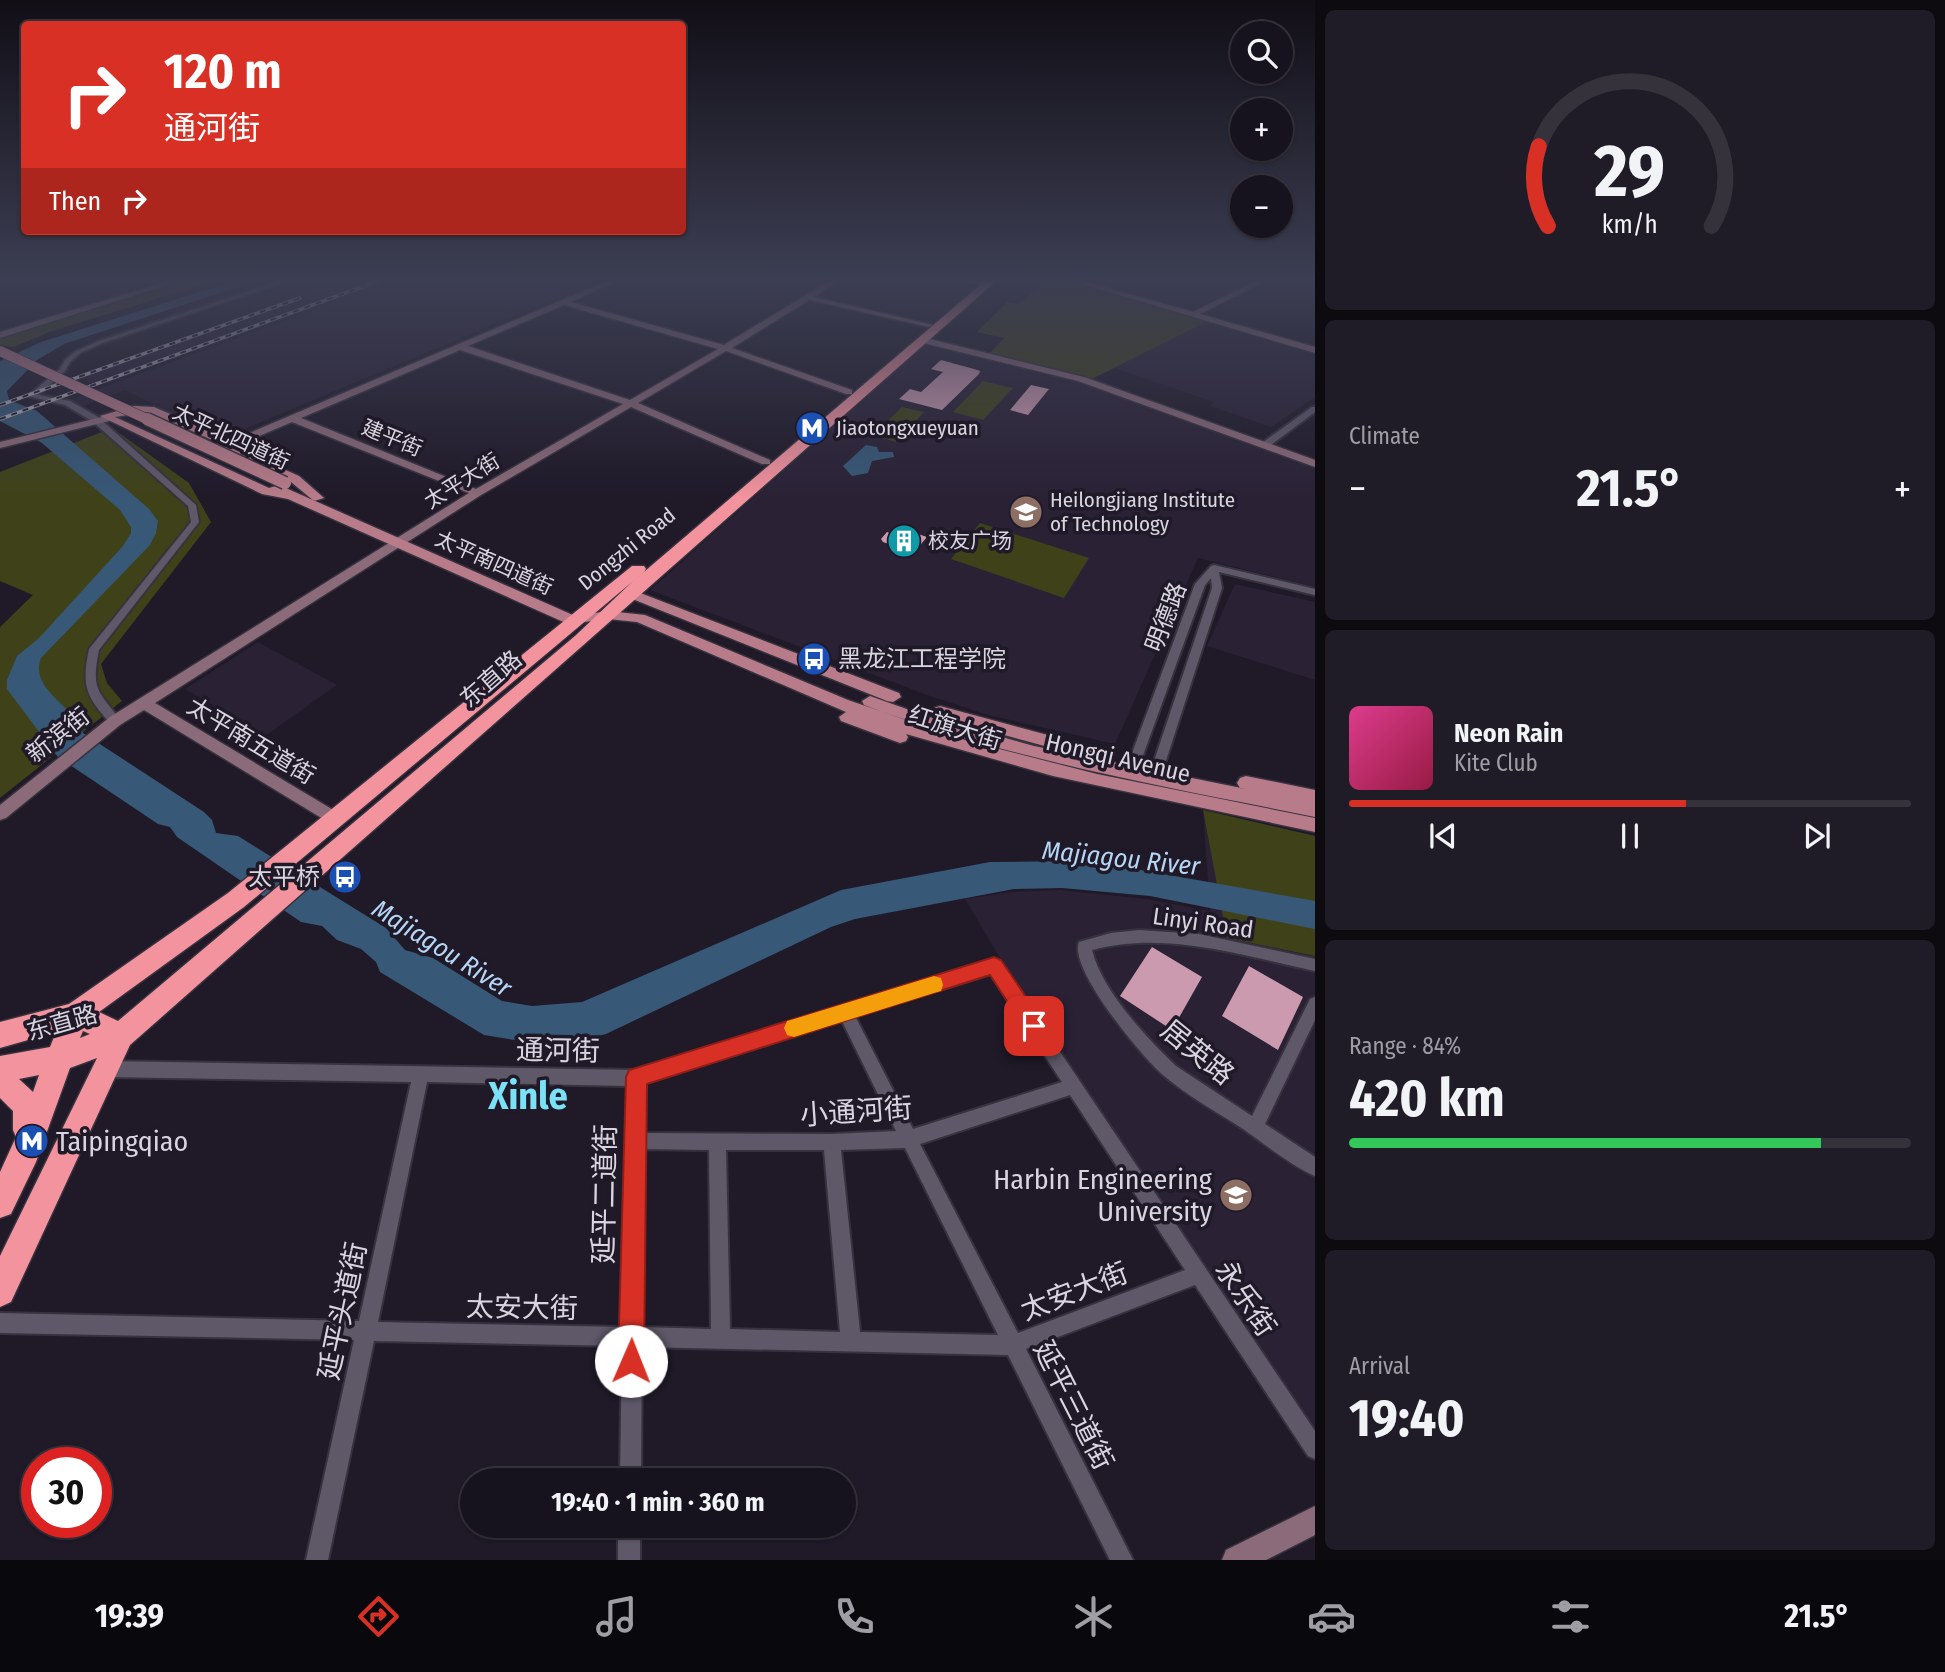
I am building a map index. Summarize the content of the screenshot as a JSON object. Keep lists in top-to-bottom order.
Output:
{
  "streets": {
    "highway": ["Dongzhi Road", "东直路"],
    "main road": [
      "太平北四道街",
      "太平南四道街",
      "红旗大街",
      "Hongqi Avenue"
    ],
    "street": [
      "建平街",
      "太平大街",
      "明德路",
      "新滨街",
      "太平南五道街",
      "Linyi Road",
      "通河街",
      "居英路",
      "小通河街",
      "延平二道街",
      "太安大街",
      "永乐街",
      "延平头道街",
      "延平三道街"
    ]
  },
  "crossings": [
    ["太平北四道街", "太平大街"],
    ["太平北四道街", "太平南四道街"],
    ["建平街", "太平大街"],
    ["太平大街", "太平南四道街"],
    ["太平大街", "新滨街"],
    ["太平大街", "太平南五道街"],
    ["Dongzhi Road", "太平南四道街"],
    ["Dongzhi Road", "东直路"],
    ["Dongzhi Road", "太平南五道街"],
    ["明德路", "红旗大街"],
    ["明德路", "Hongqi Avenue"],
    ["东直路", "红旗大街"],
    ["红旗大街", "Hongqi Avenue"],
    ["Linyi Road", "居英路"],
    ["通河街", "延平二道街"],
    ["通河街", "永乐街"],
    ["通河街", "延平头道街"],
    ["通河街", "延平三道街"],
    ["小通河街", "延平二道街"],
    ["小通河街", "永乐街"],
    ["小通河街", "延平三道街"],
    ["延平二道街", "太安大街"],
    ["太安大街", "永乐街"],
    ["太安大街", "延平头道街"],
    ["太安大街", "延平三道街"]
  ],
  "districts": ["Xinle"],
  "water": ["Majiagou River"],
  "places": {
    "metro station": ["Jiaotongxueyuan", "Taipingqiao"],
    "school or university": ["Heilongjiang Institute of Technology", "Harbin Engineering University"],
    "building": ["校友广场"],
    "bus stop": ["黑龙江工程学院", "太平桥"]
  },
  "page": {
    "map_buttons": ["+", "−"],
    "turn": ["120 m", "通河街"],
    "then": "Then",
    "tile": [
      "Climate",
      ["Range · 84%", "420 km"],
      ["Arrival", "19:40"]
    ],
    "heat": ["−", "21.5°", "+"],
    "song": ["Neon Rain", "Kite Club"],
    "limit": "30",
    "trip": "19:40 · 1 min · 360 m",
    "tabs": ["19:39", "21.5°"],
    "gauge": ["29", "km/h"]
  }
}
